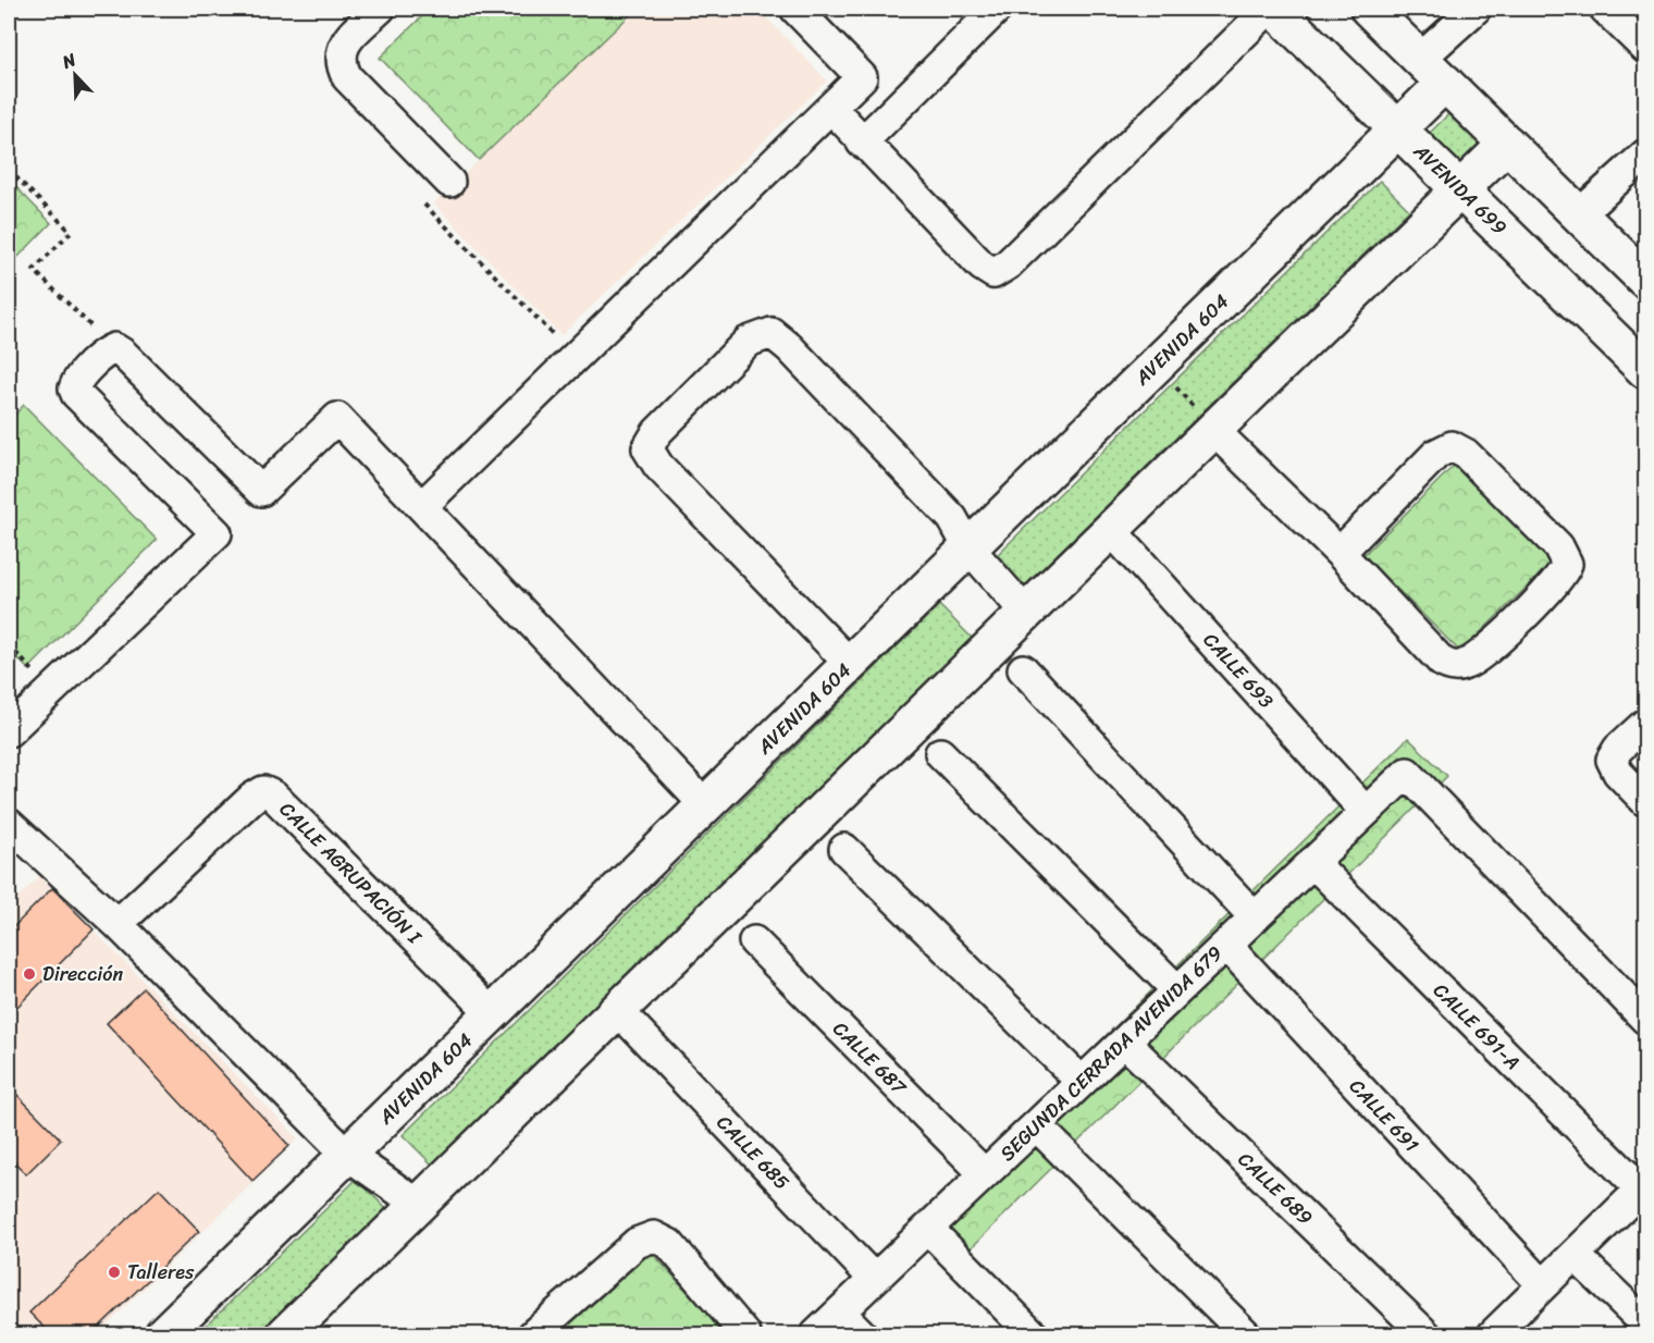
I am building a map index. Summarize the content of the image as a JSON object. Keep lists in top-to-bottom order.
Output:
{
  "streets": {
    "street": [
      "AVENIDA 699",
      "AVENIDA 604",
      "CALLE 693",
      "CALLE AGRUPACIÓN I",
      "CALLE 691-A",
      "SEGUNDA CERRADA AVENIDA 679",
      "CALLE 687",
      "CALLE 691",
      "CALLE 685",
      "CALLE 689"
    ]
  },
  "crossings": [
    ["AVENIDA 699", "AVENIDA 604"],
    ["AVENIDA 604", "CALLE AGRUPACIÓN I"],
    ["CALLE 693", "SEGUNDA CERRADA AVENIDA 679"],
    ["CALLE 691-A", "SEGUNDA CERRADA AVENIDA 679"],
    ["SEGUNDA CERRADA AVENIDA 679", "CALLE 687"],
    ["SEGUNDA CERRADA AVENIDA 679", "CALLE 691"],
    ["SEGUNDA CERRADA AVENIDA 679", "CALLE 685"],
    ["SEGUNDA CERRADA AVENIDA 679", "CALLE 689"]
  ],
  "places": ["Dirección", "Talleres"],
  "north": "top left"
}
